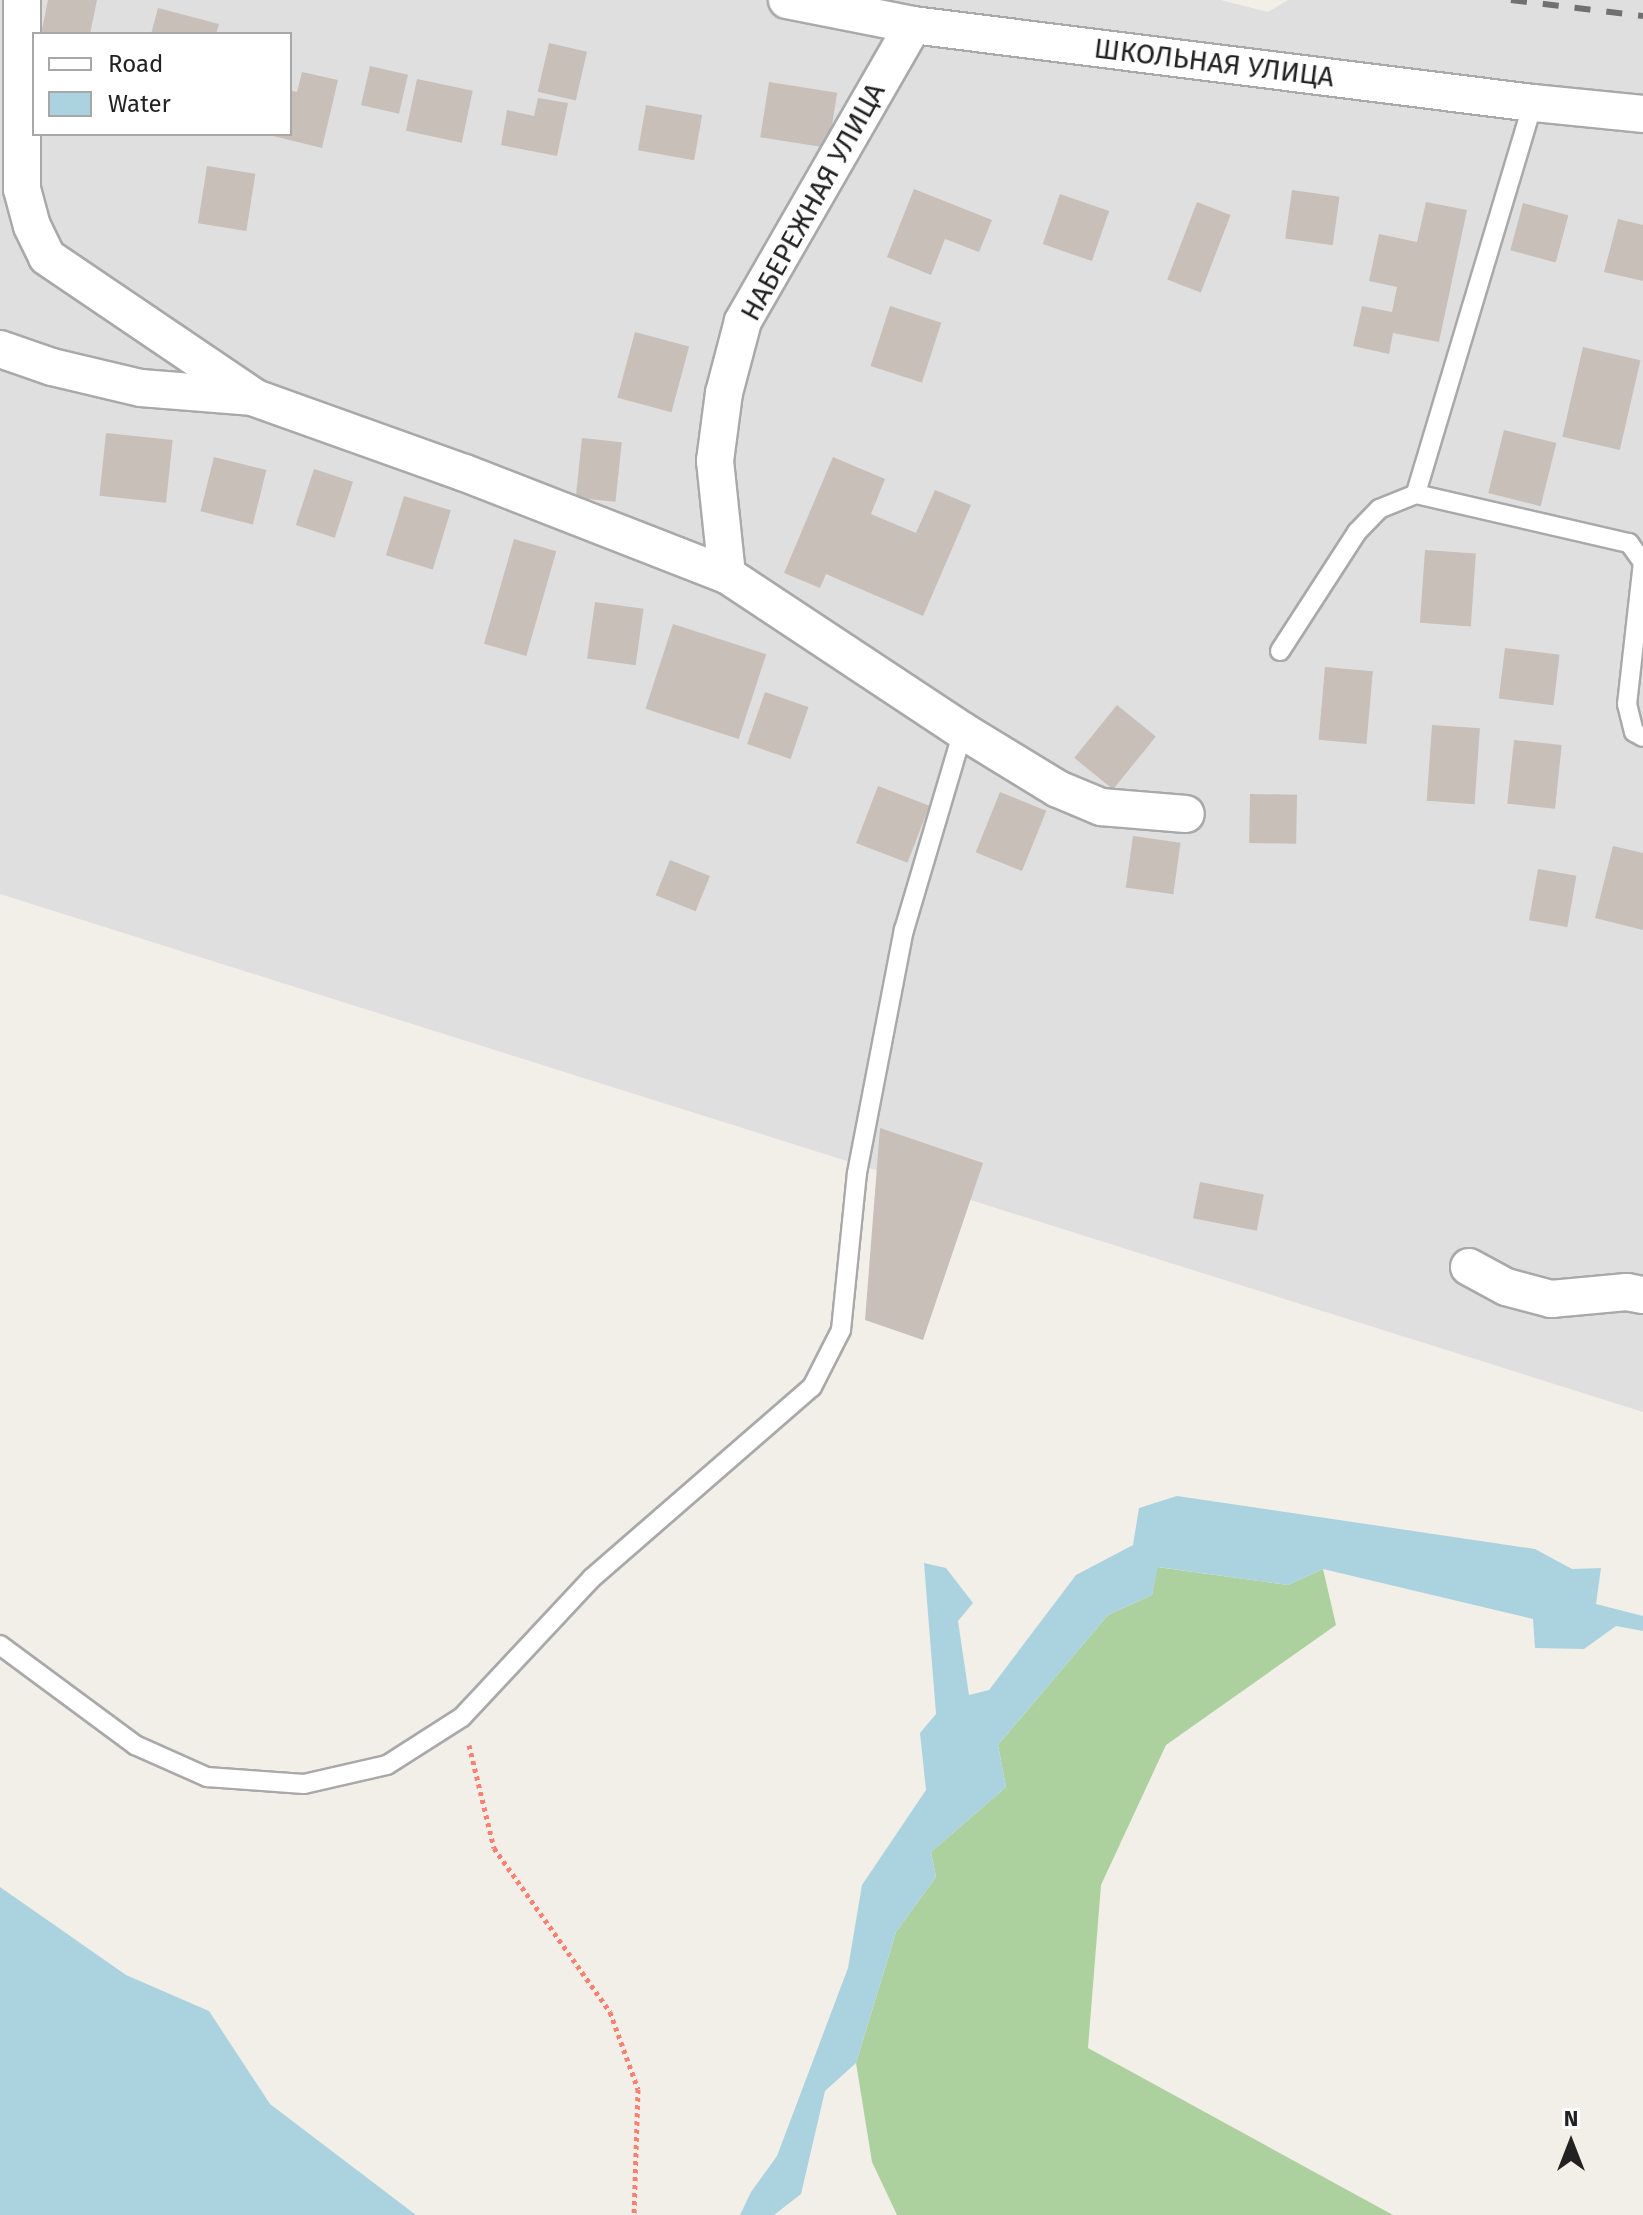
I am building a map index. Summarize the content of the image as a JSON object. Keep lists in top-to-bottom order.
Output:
{
  "streets": {
    "street": ["ШКОЛЬНАЯ УЛИЦА", "НАБЕРЕЖНАЯ УЛИЦА"]
  },
  "crossings": [
    ["ШКОЛЬНАЯ УЛИЦА", "НАБЕРЕЖНАЯ УЛИЦА"]
  ],
  "legend": ["Road", "Water"],
  "north": "top"
}
